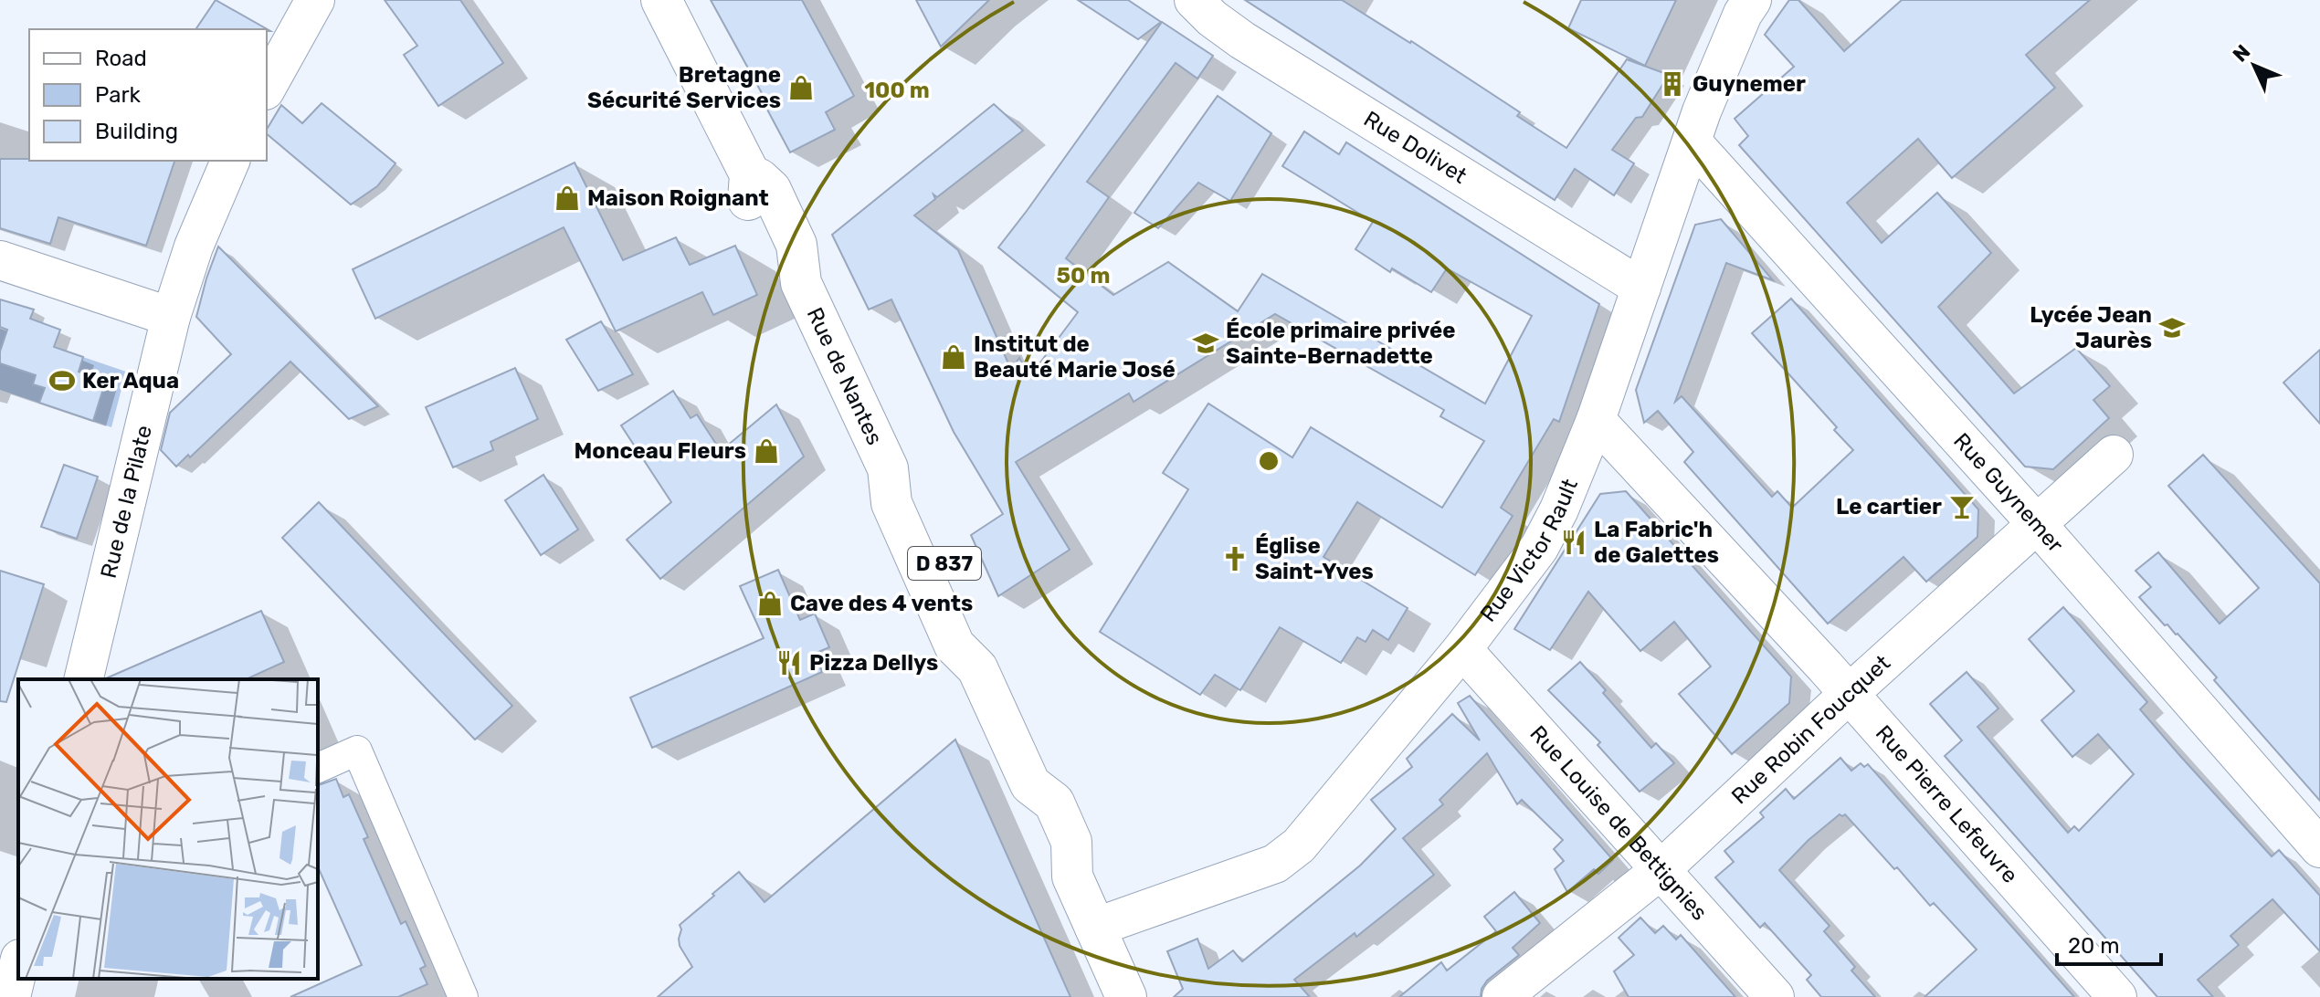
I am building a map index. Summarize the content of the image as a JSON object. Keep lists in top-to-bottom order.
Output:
{
  "streets": {
    "main road": ["Rue de Nantes", "D 837"],
    "street": [
      "Rue Dolivet",
      "Rue Guynemer",
      "Rue de la Pilate",
      "Rue Victor Rault",
      "Rue Robin Foucquet",
      "Rue Pierre Lefeuvre",
      "Rue Louise de Bettignies"
    ]
  },
  "crossings": [
    ["Rue Dolivet", "Rue Victor Rault"],
    ["Rue de Nantes", "Rue Victor Rault"],
    ["Rue Guynemer", "Rue Victor Rault"],
    ["Rue Guynemer", "Rue Robin Foucquet"],
    ["Rue Victor Rault", "Rue Pierre Lefeuvre"],
    ["Rue Victor Rault", "Rue Louise de Bettignies"],
    ["Rue Robin Foucquet", "Rue Pierre Lefeuvre"],
    ["Rue Robin Foucquet", "Rue Louise de Bettignies"]
  ],
  "places": {
    "building": ["Guynemer"],
    "shop": [
      "Bretagne Sécurité Services",
      "Maison Roignant",
      "Institut de Beauté Marie José",
      "Monceau Fleurs",
      "Cave des 4 vents"
    ],
    "school or university": ["Lycée Jean Jaurès", "École primaire privée Sainte-Bernadette"],
    "sports": ["Ker Aqua"],
    "bar": ["Le cartier"],
    "restaurant": ["La Fabric'h de Galettes", "Pizza Dellys"],
    "church": ["Église Saint-Yves"]
  },
  "legend": ["Road", "Park", "Building"],
  "scale_bar": "20 m",
  "north": "top left",
  "rings": ["100 m", "50 m"]
}
